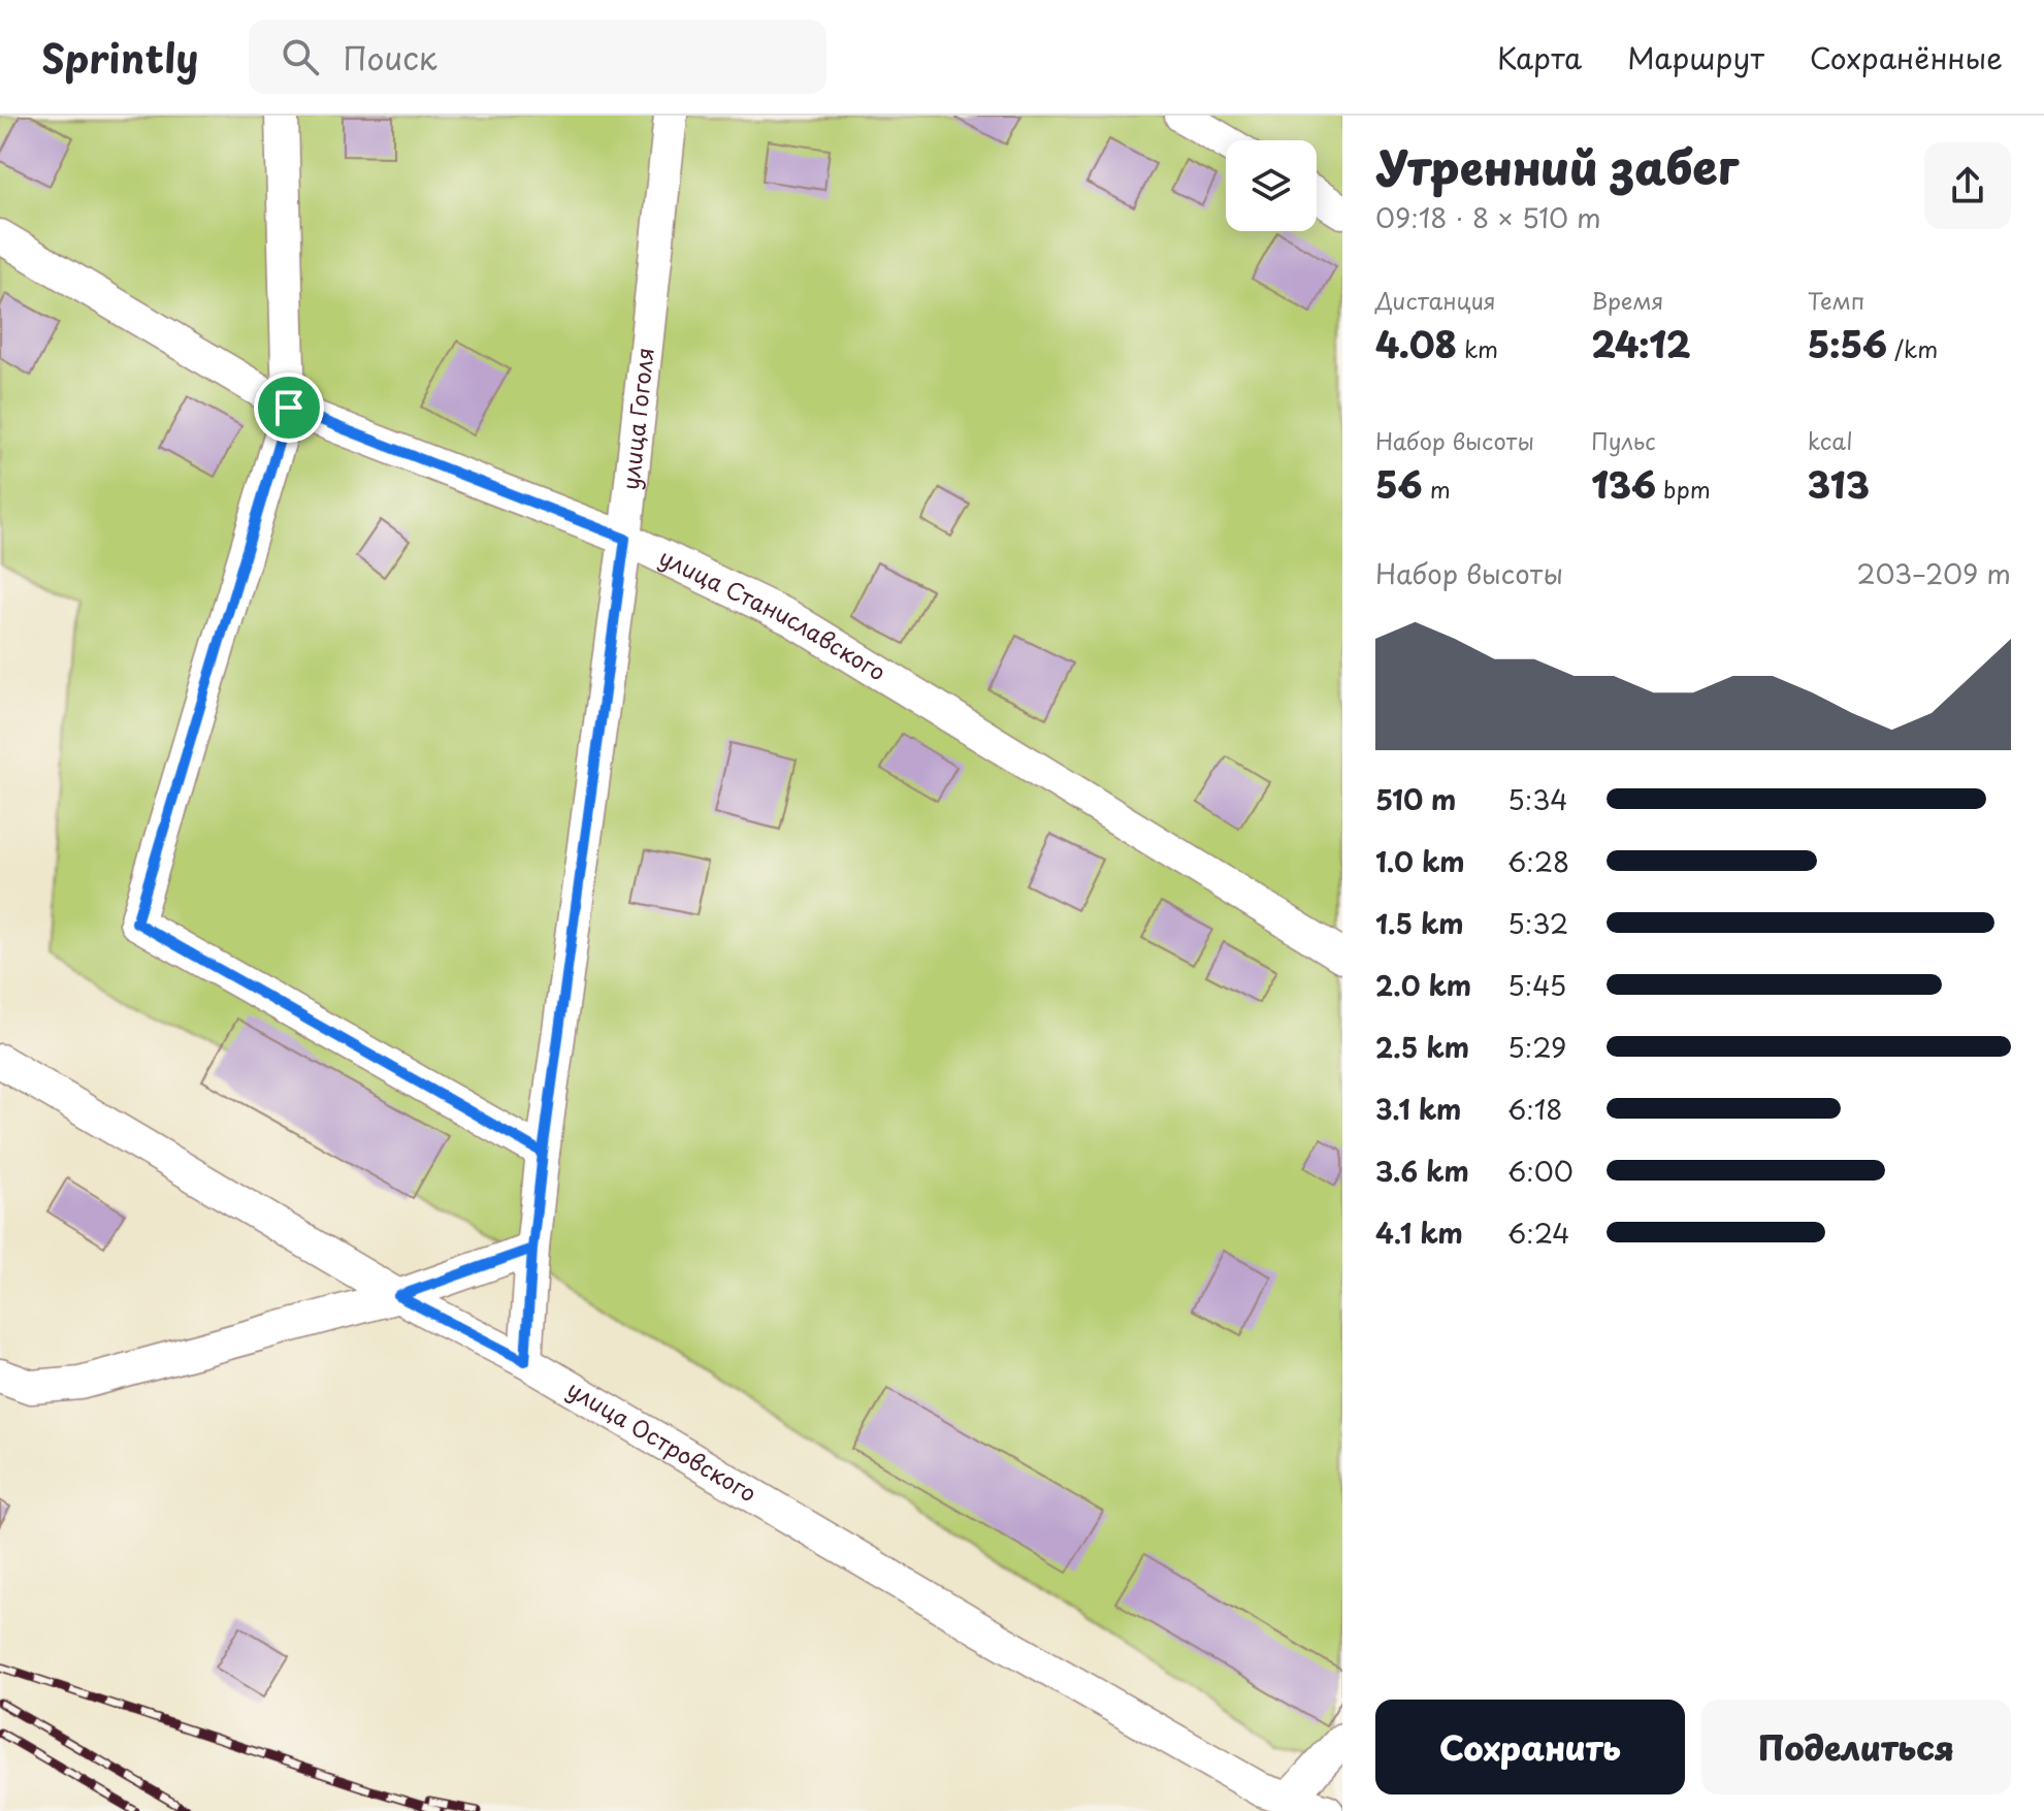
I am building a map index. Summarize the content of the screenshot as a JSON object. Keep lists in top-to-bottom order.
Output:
{
  "streets": {
    "street": ["улица Гоголя", "улица Станиславского", "улица Островского"]
  },
  "crossings": [
    ["улица Гоголя", "улица Станиславского"],
    ["улица Гоголя", "улица Островского"]
  ],
  "page": {
    "header": "Sprintly",
    "search": "Поиск",
    "nav": ["Карта", "Маршрут", "Сохранённые"],
    "heading": ["Утренний забег", "09:18 · 8 × 510 m"],
    "stats": [
      ["Дистанция", "4.08 km"],
      ["Время", "24:12"],
      ["Темп", "5:56 /km"],
      ["Набор высоты", "56 m"],
      ["Пульс", "136 bpm"],
      ["kcal", "313"]
    ],
    "chart": ["Набор высоты", "203–209 m"],
    "list": [
      {
        "name": "510 m",
        "note": "5:34"
      },
      {
        "name": "1.0 km",
        "note": "6:28"
      },
      {
        "name": "1.5 km",
        "note": "5:32"
      },
      {
        "name": "2.0 km",
        "note": "5:45"
      },
      {
        "name": "2.5 km",
        "note": "5:29"
      },
      {
        "name": "3.1 km",
        "note": "6:18"
      },
      {
        "name": "3.6 km",
        "note": "6:00"
      },
      {
        "name": "4.1 km",
        "note": "6:24"
      }
    ],
    "buttons": ["Сохранить", "Поделиться"]
  }
}
